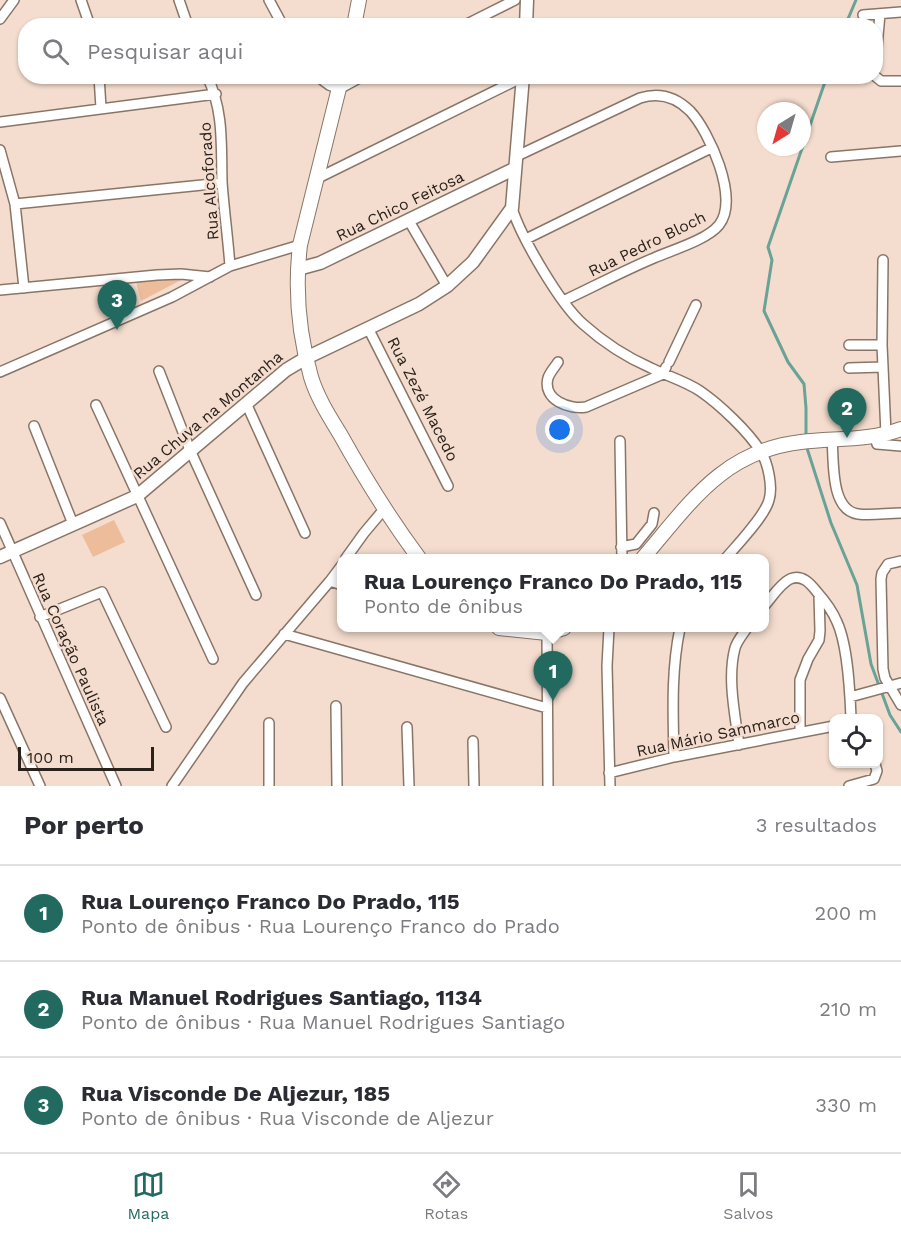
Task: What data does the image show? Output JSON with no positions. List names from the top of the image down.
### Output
{
  "streets": {
    "street": [
      "Rua Alcoforado",
      "Rua Chico Feitosa",
      "Rua Pedro Bloch",
      "Rua Zezé Macedo",
      "Rua Chuva na Montanha",
      "Rua Coração Paulista",
      "Rua Mário Sammarco"
    ]
  },
  "crossings": [
    ["Rua Zezé Macedo", "Rua Chuva na Montanha"],
    ["Rua Chuva na Montanha", "Rua Coração Paulista"]
  ],
  "scale_bar": "100 m",
  "north": "bottom left",
  "page": {
    "search": "Pesquisar aqui",
    "pins": ["3", "2", "1"],
    "popup": ["Rua Lourenço Franco Do Prado, 115", "Ponto de ônibus"],
    "scale": "100 m",
    "heading": ["Por perto", "3 resultados"],
    "list": [
      {
        "mark": "1",
        "name": "Rua Lourenço Franco Do Prado, 115",
        "note": "Ponto de ônibus · Rua Lourenço Franco do Prado",
        "value": "200 m"
      },
      {
        "mark": "2",
        "name": "Rua Manuel Rodrigues Santiago, 1134",
        "note": "Ponto de ônibus · Rua Manuel Rodrigues Santiago",
        "value": "210 m"
      },
      {
        "mark": "3",
        "name": "Rua Visconde De Aljezur, 185",
        "note": "Ponto de ônibus · Rua Visconde de Aljezur",
        "value": "330 m"
      }
    ],
    "nav": ["Mapa", "Rotas", "Salvos"]
  }
}
